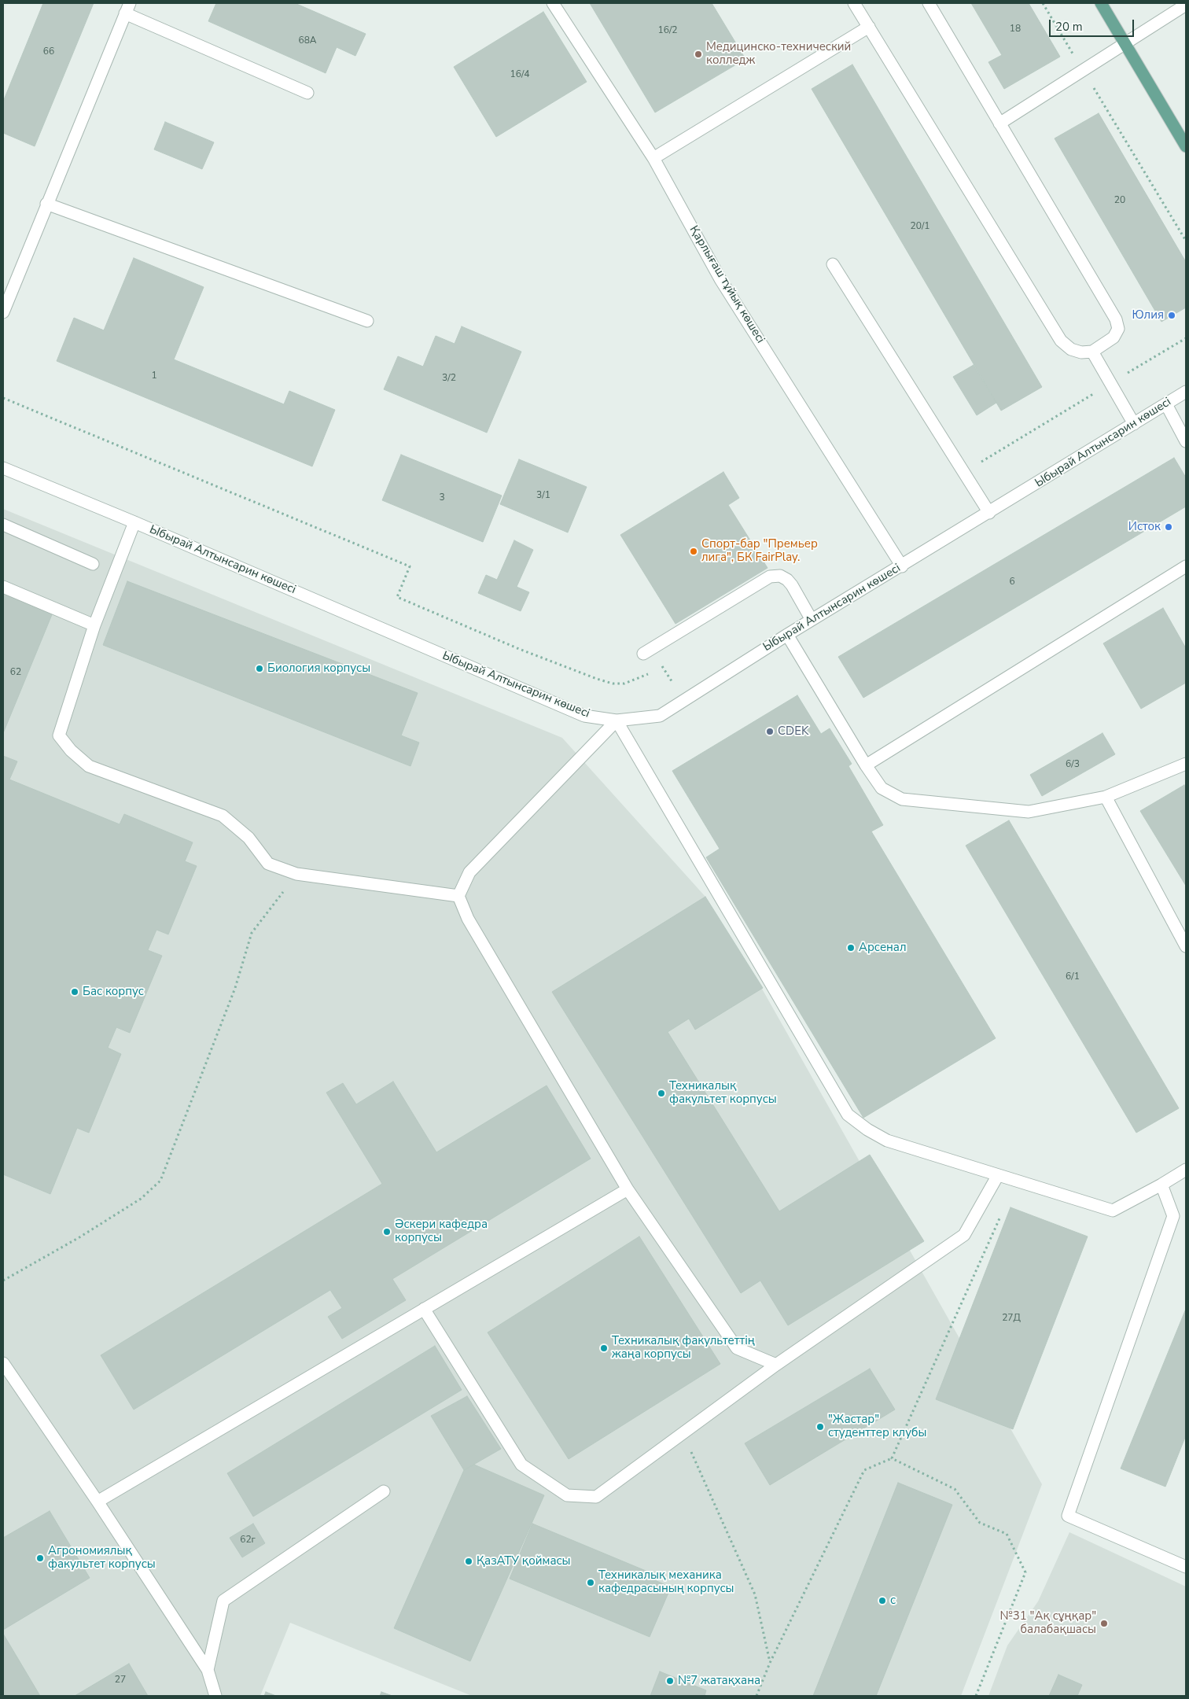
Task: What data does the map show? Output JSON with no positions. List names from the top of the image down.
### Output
{
  "streets": {
    "street": ["Қарлығаш тұйық көшесі", "Ыбырай Алтынсарин көшесі"]
  },
  "crossings": [
    ["Қарлығаш тұйық көшесі", "Ыбырай Алтынсарин көшесі"]
  ],
  "places": [
    "Медицинско-технический колледж",
    "Юлия",
    "Исток",
    "Спорт-бар \"Премьер лига\", БК FairPlay.",
    "Биология корпусы",
    "CDEK",
    "Арсенал",
    "Бас корпус",
    "Техникалық факультет корпусы",
    "Әскери кафедра корпусы",
    "Техникалық факультеттің жаңа корпусы",
    "\"Жастар\" студенттер клубы",
    "Агрономиялық факультет корпусы",
    "ҚазАТУ қоймасы",
    "Техникалық механика кафедрасының корпусы",
    "с",
    "№31 \"Ақ сұңқар\" балабақшасы",
    "№7 жатақхана"
  ],
  "house_numbers": [
    "18",
    "16/2",
    "68А",
    "66",
    "16/4",
    "20",
    "20/1",
    "1",
    "3/2",
    "3/1",
    "3",
    "6",
    "62",
    "6/3",
    "6/1",
    "27Д",
    "62г",
    "27"
  ],
  "scale_bar": "20 m"
}
